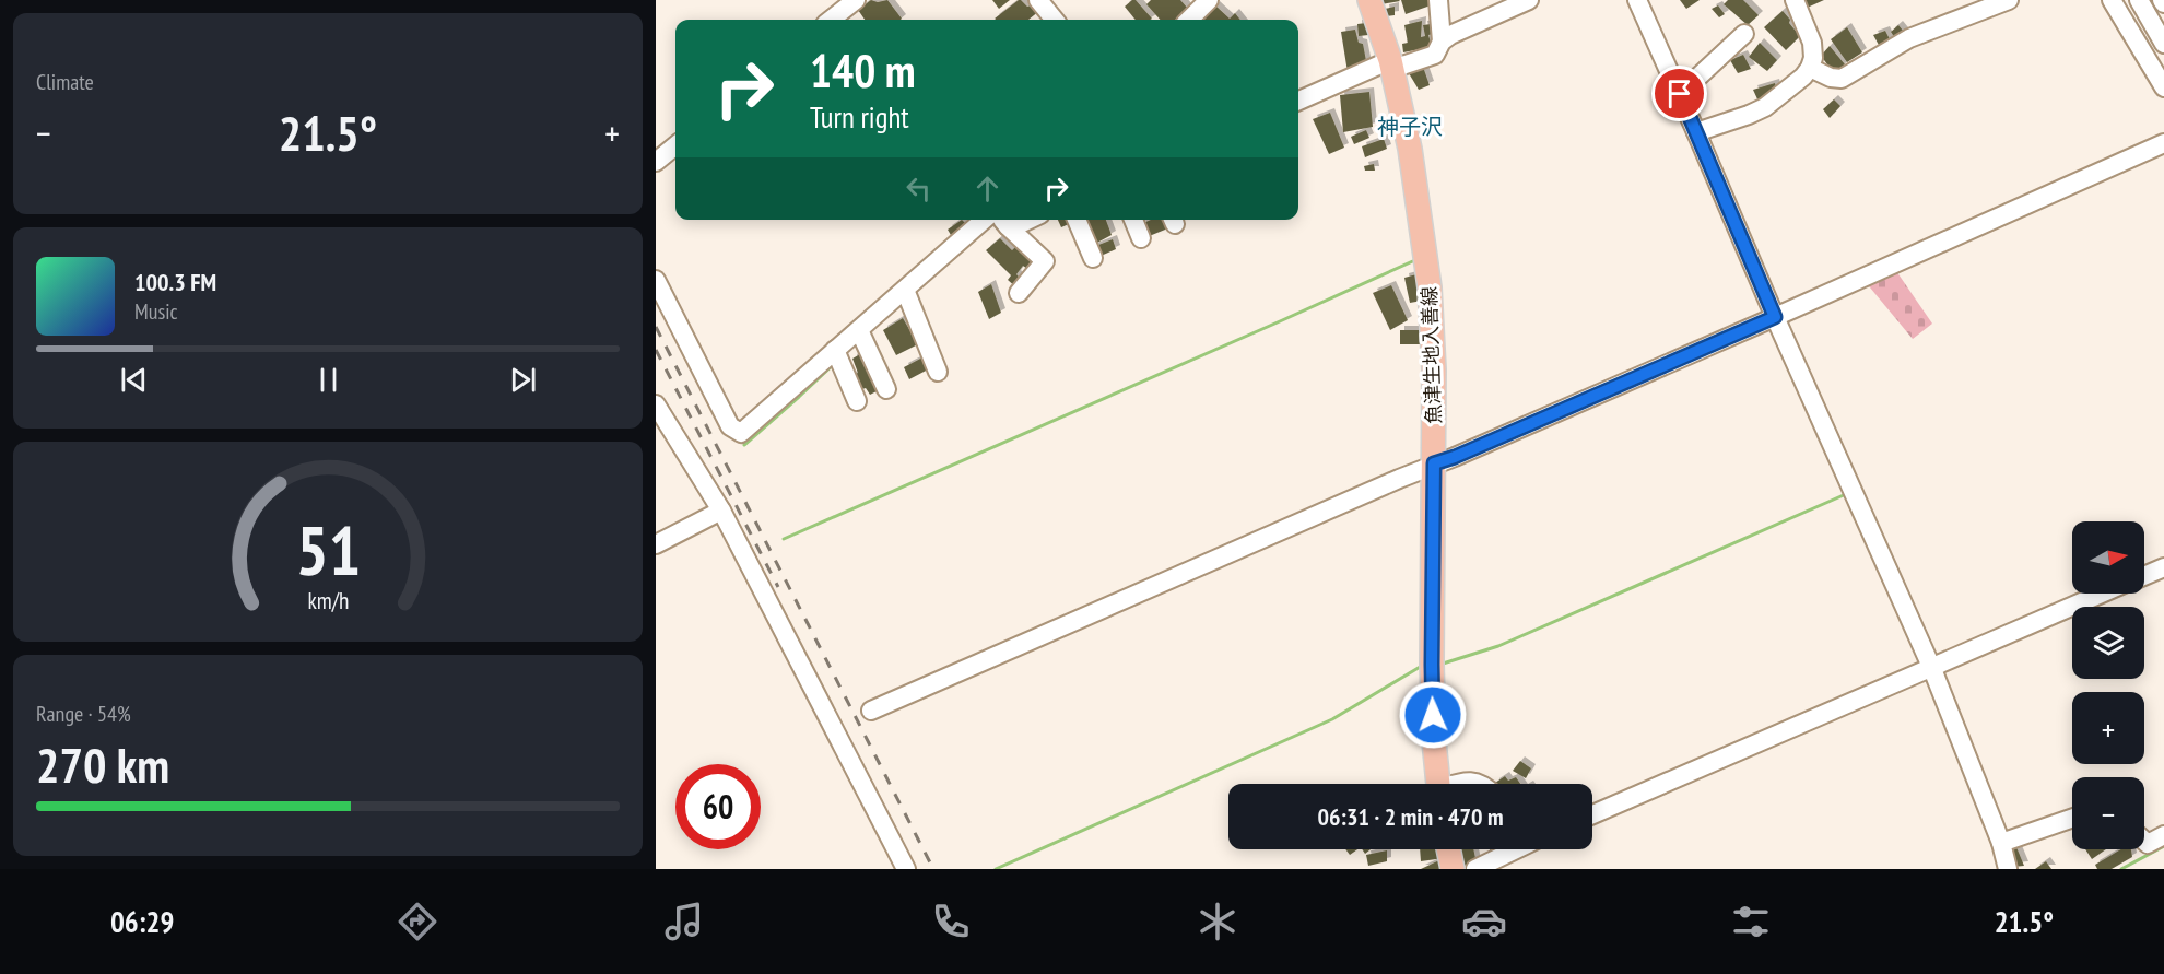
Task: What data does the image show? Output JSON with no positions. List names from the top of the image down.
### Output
{
  "streets": {
    "main road": ["魚津生地入善線"]
  },
  "districts": ["神子沢"],
  "north": "right",
  "page": {
    "tile": [
      "Climate",
      ["Range · 54%", "270 km"]
    ],
    "turn": ["140 m", "Turn right"],
    "heat": ["−", "21.5°", "+"],
    "song": ["100.3 FM", "Music"],
    "map_buttons": ["+", "−"],
    "limit": "60",
    "trip": "06:31 · 2 min · 470 m",
    "tabs": ["06:29", "21.5°"],
    "gauge": ["51", "km/h"]
  }
}
